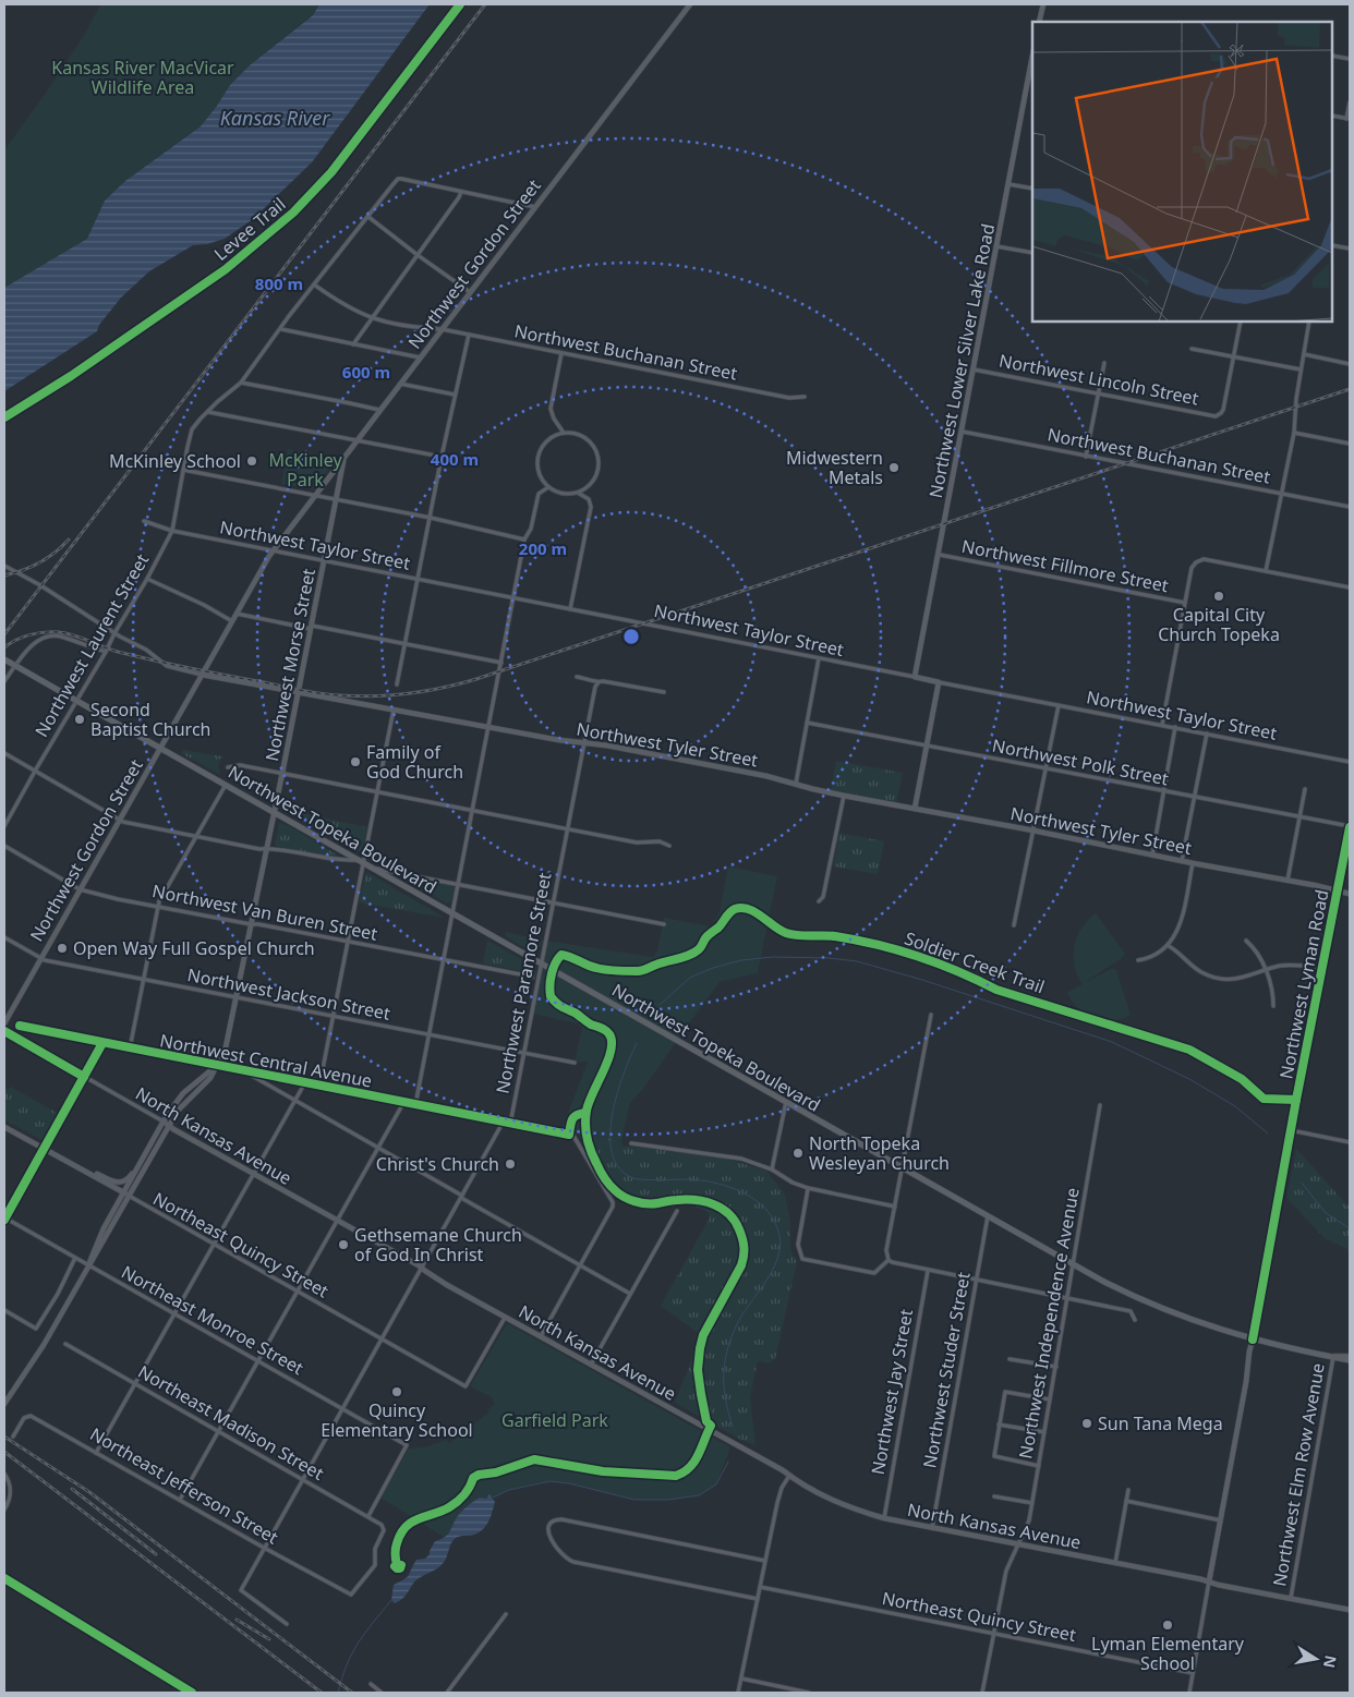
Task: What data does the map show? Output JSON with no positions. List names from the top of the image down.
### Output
{
  "streets": {
    "main road": [
      "Northwest Gordon Street",
      "Northwest Morse Street",
      "Northwest Tyler Street",
      "Northwest Topeka Boulevard",
      "North Kansas Avenue",
      "Northeast Quincy Street"
    ],
    "street": [
      "Northwest Buchanan Street",
      "Northwest Lower Silver Lake Road",
      "Northwest Lincoln Street",
      "Northwest Taylor Street",
      "Northwest Fillmore Street",
      "Northwest Laurent Street",
      "Northwest Polk Street",
      "Northwest Van Buren Street",
      "Northwest Paramore Street",
      "Northwest Lyman Road",
      "Northwest Jackson Street",
      "Northwest Central Avenue",
      "Northeast Monroe Street",
      "Northwest Independence Avenue",
      "Northwest Studer Street",
      "Northwest Jay Street",
      "Northeast Madison Street",
      "Northwest Elm Row Avenue",
      "Northeast Jefferson Street"
    ],
    "cycle path": ["Levee Trail", "Soldier Creek Trail"]
  },
  "crossings": [
    ["Northwest Gordon Street", "Northwest Buchanan Street"],
    ["Northwest Gordon Street", "Northwest Taylor Street"],
    ["Northwest Gordon Street", "Northwest Morse Street"],
    ["Northwest Gordon Street", "Northwest Tyler Street"],
    ["Northwest Gordon Street", "Northwest Topeka Boulevard"],
    ["Northwest Gordon Street", "Northwest Van Buren Street"],
    ["Northwest Gordon Street", "Northwest Jackson Street"],
    ["Northwest Buchanan Street", "Northwest Lower Silver Lake Road"],
    ["Northwest Lower Silver Lake Road", "Northwest Lincoln Street"],
    ["Northwest Lower Silver Lake Road", "Northwest Taylor Street"],
    ["Northwest Lower Silver Lake Road", "Northwest Fillmore Street"],
    ["Northwest Taylor Street", "Northwest Laurent Street"],
    ["Northwest Taylor Street", "Northwest Morse Street"],
    ["Northwest Laurent Street", "Northwest Tyler Street"],
    ["Northwest Morse Street", "Northwest Tyler Street"],
    ["Northwest Morse Street", "Northwest Topeka Boulevard"],
    ["Northwest Morse Street", "Northwest Van Buren Street"],
    ["Northwest Morse Street", "Northwest Jackson Street"],
    ["Northwest Morse Street", "Northwest Central Avenue"],
    ["Northwest Morse Street", "North Kansas Avenue"],
    ["Northwest Morse Street", "Northeast Quincy Street"],
    ["Northwest Tyler Street", "Northwest Paramore Street"],
    ["Northwest Tyler Street", "Northwest Lyman Road"],
    ["Northwest Polk Street", "Northwest Lyman Road"],
    ["Northwest Topeka Boulevard", "Northwest Paramore Street"],
    ["Northwest Topeka Boulevard", "Northwest Lyman Road"],
    ["Northwest Topeka Boulevard", "Northwest Independence Avenue"],
    ["Northwest Topeka Boulevard", "Northwest Studer Street"],
    ["Northwest Topeka Boulevard", "Northwest Elm Row Avenue"],
    ["Northwest Paramore Street", "Northwest Jackson Street"],
    ["Northwest Paramore Street", "Northwest Central Avenue"],
    ["Northwest Paramore Street", "North Kansas Avenue"],
    ["Northwest Paramore Street", "Northeast Quincy Street"],
    ["Northwest Paramore Street", "Northeast Monroe Street"],
    ["Northwest Paramore Street", "Northeast Madison Street"],
    ["Northwest Paramore Street", "Northeast Jefferson Street"],
    ["Northwest Lyman Road", "North Kansas Avenue"],
    ["North Kansas Avenue", "Northeast Quincy Street"],
    ["North Kansas Avenue", "Northwest Independence Avenue"],
    ["North Kansas Avenue", "Northwest Studer Street"],
    ["North Kansas Avenue", "Northwest Jay Street"],
    ["North Kansas Avenue", "Northwest Elm Row Avenue"],
    ["Northeast Quincy Street", "Northwest Independence Avenue"],
    ["Northeast Monroe Street", "Northeast Madison Street"],
    ["Northeast Madison Street", "Northeast Jefferson Street"]
  ],
  "water": ["Kansas River"],
  "parks": ["Kansas River MacVicar Wildlife Area", "McKinley Park", "Garfield Park"],
  "places": [
    "McKinley School",
    "Midwestern Metals",
    "Capital City Church Topeka",
    "Second Baptist Church",
    "Family of God Church",
    "Open Way Full Gospel Church",
    "North Topeka Wesleyan Church",
    "Christ's Church",
    "Gethsemane Church of God In Christ",
    "Quincy Elementary School",
    "Sun Tana Mega",
    "Lyman Elementary School"
  ],
  "north": "right",
  "rings": [
    "800 m",
    "600 m",
    "400 m",
    "200 m"
  ]
}
